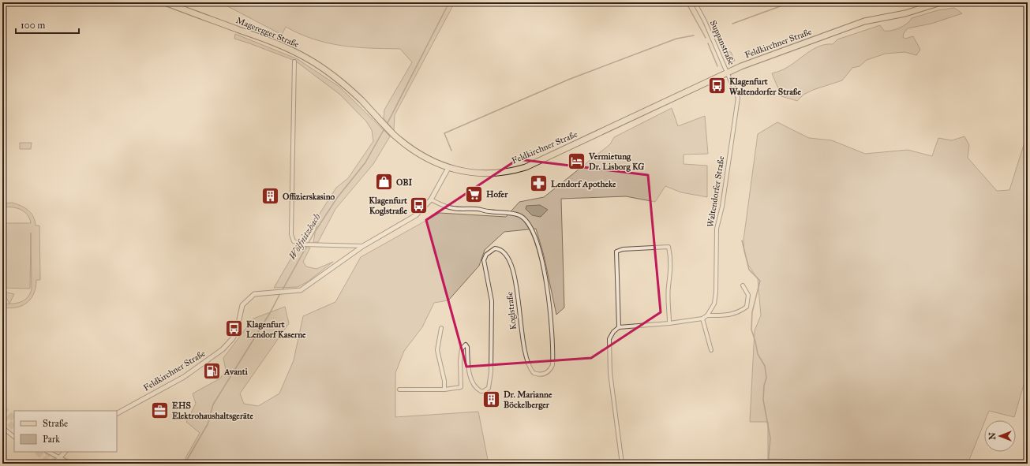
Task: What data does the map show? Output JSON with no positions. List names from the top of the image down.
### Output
{
  "streets": {
    "main road": ["Mageregger Straße", "Feldkirchner Straße"],
    "street": ["Suppanstraße", "Waltendorfer Straße", "Koglstraße"]
  },
  "crossings": [
    ["Mageregger Straße", "Feldkirchner Straße"],
    ["Suppanstraße", "Feldkirchner Straße"],
    ["Suppanstraße", "Waltendorfer Straße"],
    ["Feldkirchner Straße", "Waltendorfer Straße"],
    ["Feldkirchner Straße", "Koglstraße"]
  ],
  "water": ["Wölfnitzbach"],
  "places": {
    "bus stop": ["Klagenfurt Waltendorfer Straße", "Klagenfurt Koglstraße", "Klagenfurt Lendorf Kaserne"],
    "hotel": ["Vermietung Dr. Lisborg KG"],
    "shop": ["OBI"],
    "pharmacy": ["Lendorf Apotheke"],
    "supermarket": ["Hofer"],
    "building": ["Offizierskasino", "Dr. Marianne Böckelberger"],
    "fuel station": ["Avanti"],
    "office": ["EHS Elektrohaushaltsgeräte"]
  },
  "legend": ["Straße", "Park"],
  "scale_bar": "100 m",
  "north": "left"
}
